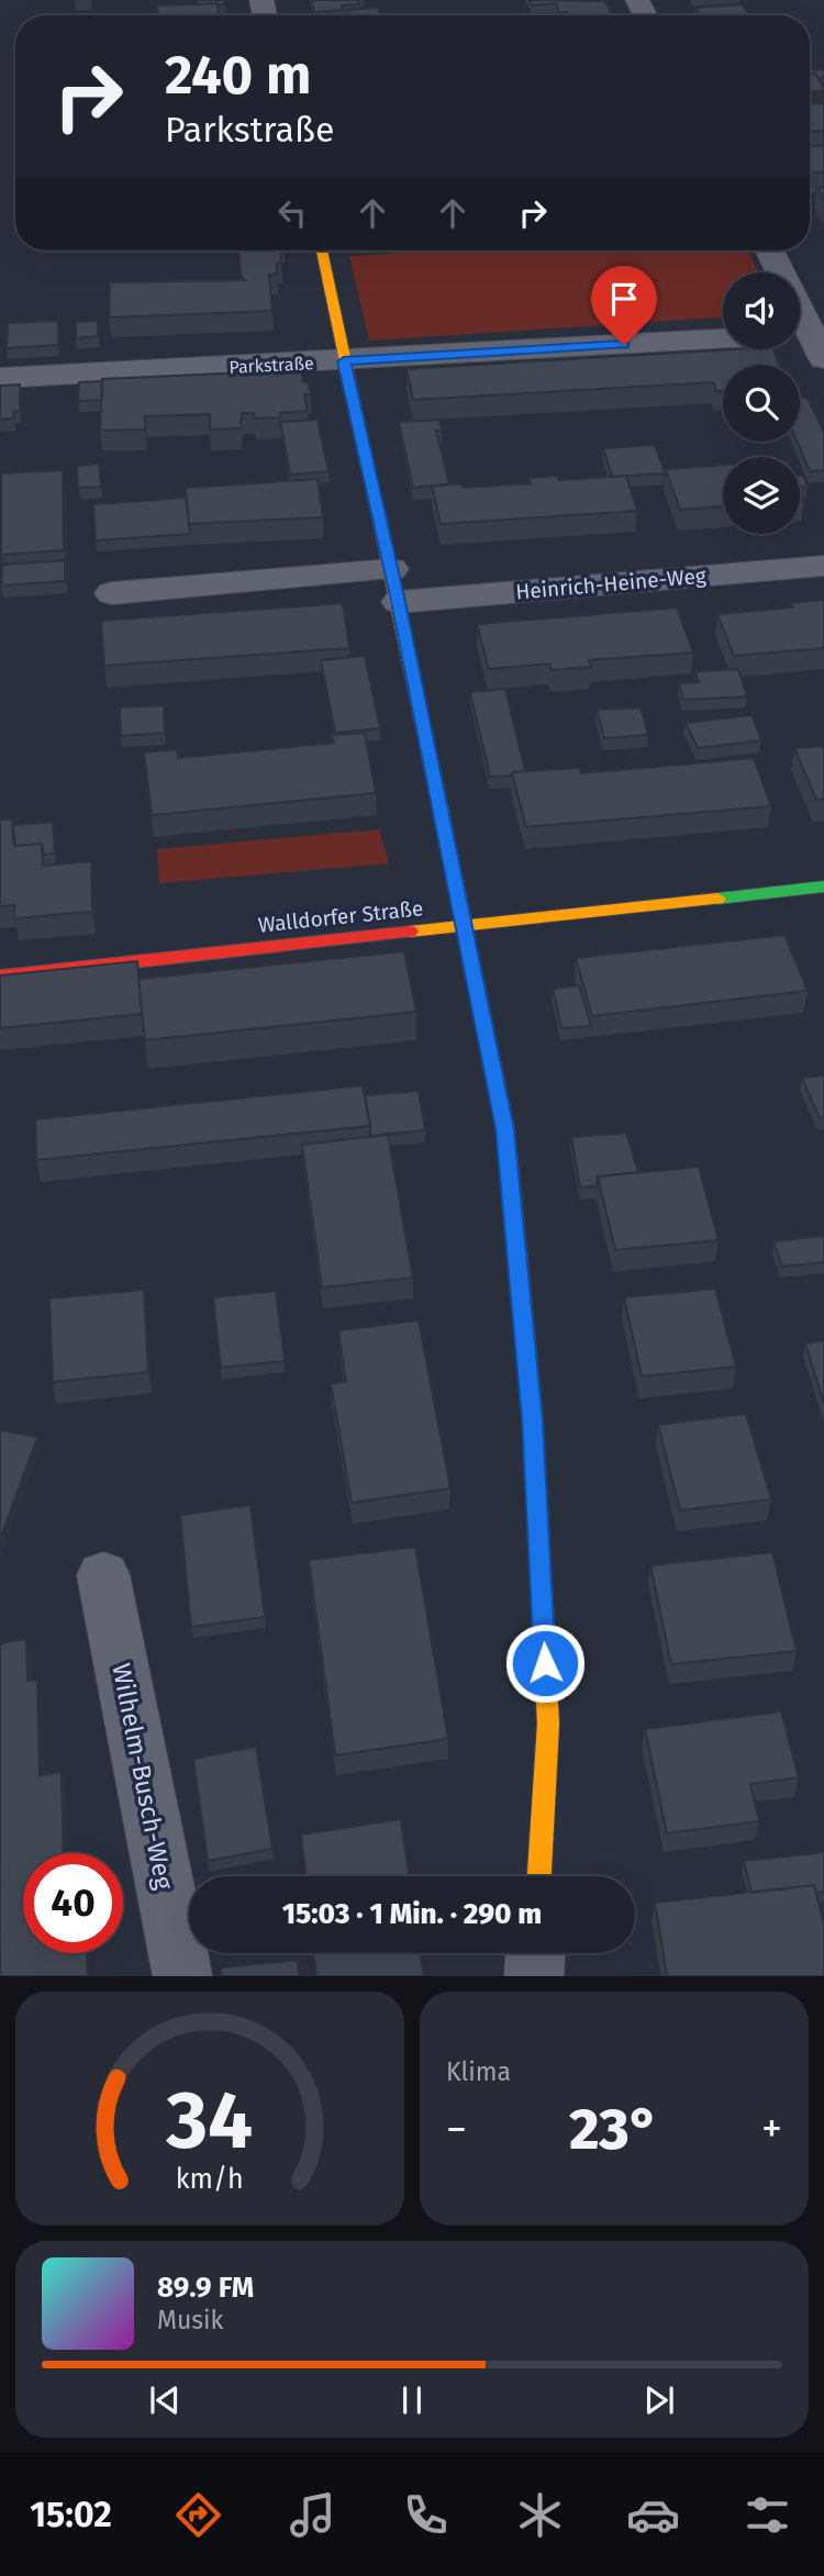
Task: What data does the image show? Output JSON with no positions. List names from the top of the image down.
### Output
{
  "streets": {
    "street": [
      "Parkstraße",
      "Heinrich-Heine-Weg",
      "Walldorfer Straße",
      "Wilhelm-Busch-Weg"
    ]
  },
  "page": {
    "turn": ["240 m", "Parkstraße"],
    "limit": "40",
    "trip": "15:03 · 1 Min. · 290 m",
    "tile": "Klima",
    "heat": ["−", "23°", "+"],
    "song": ["89.9 FM", "Musik"],
    "tabs": "15:02",
    "gauge": ["34", "km/h"]
  }
}
